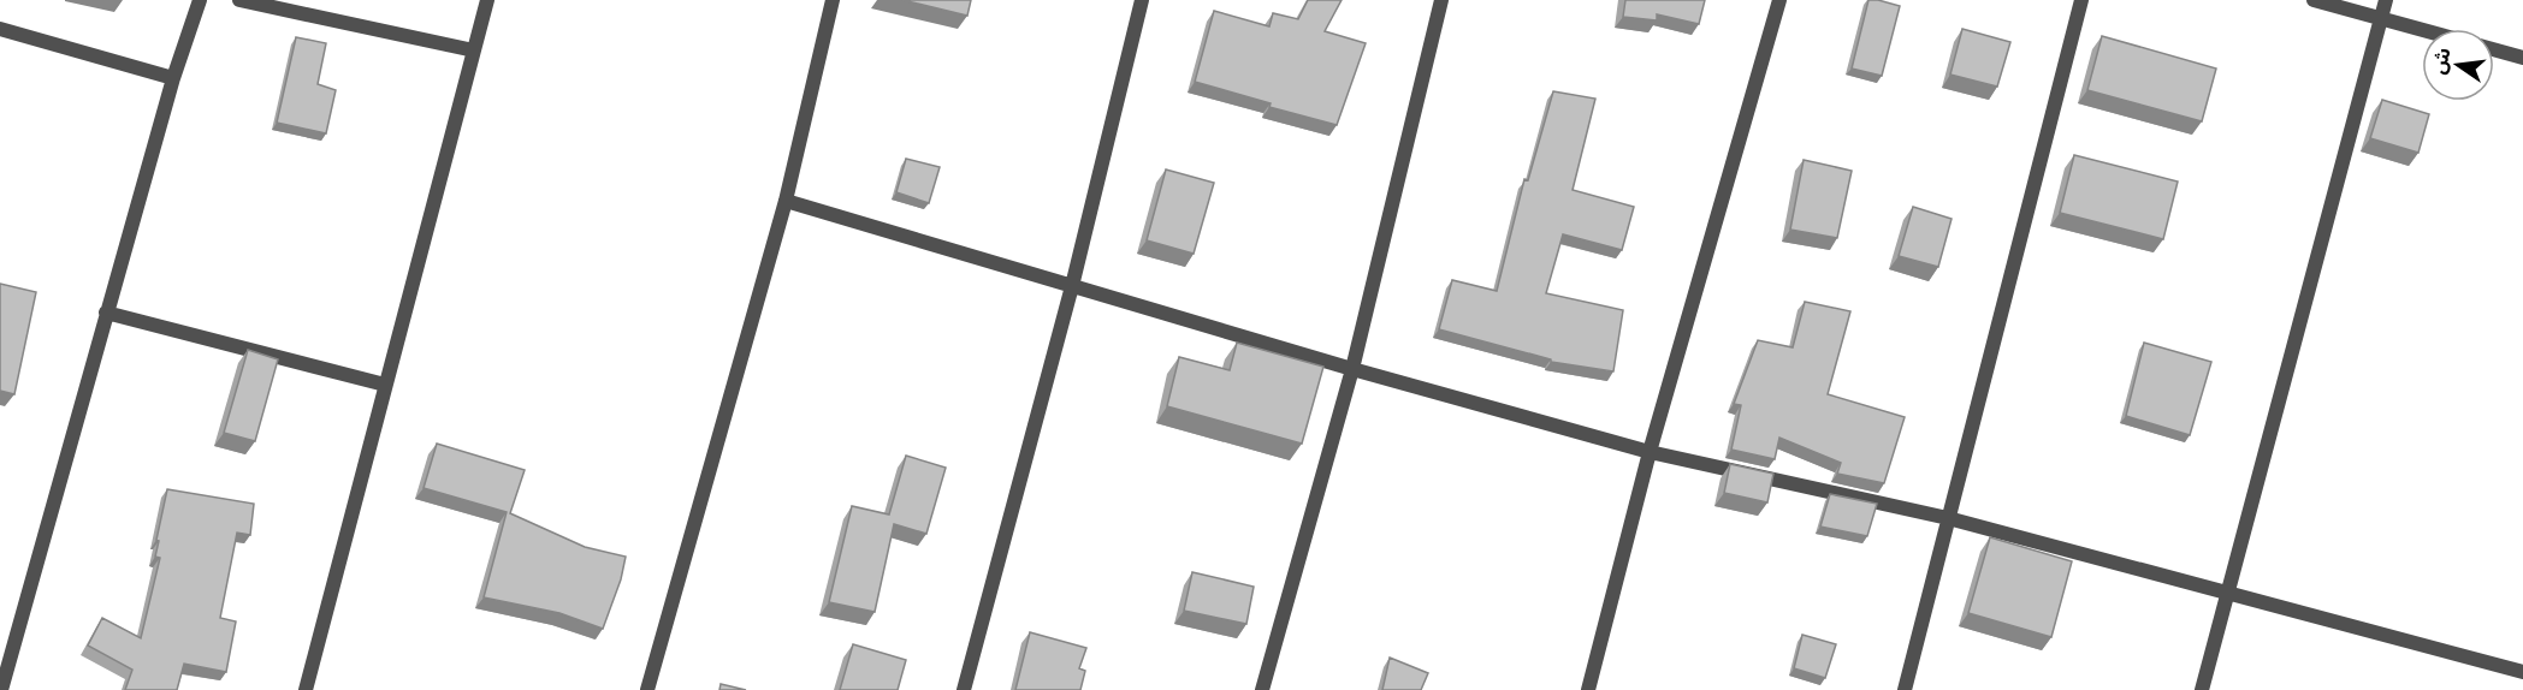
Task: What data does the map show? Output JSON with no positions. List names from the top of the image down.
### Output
{
  "north": "left"
}
